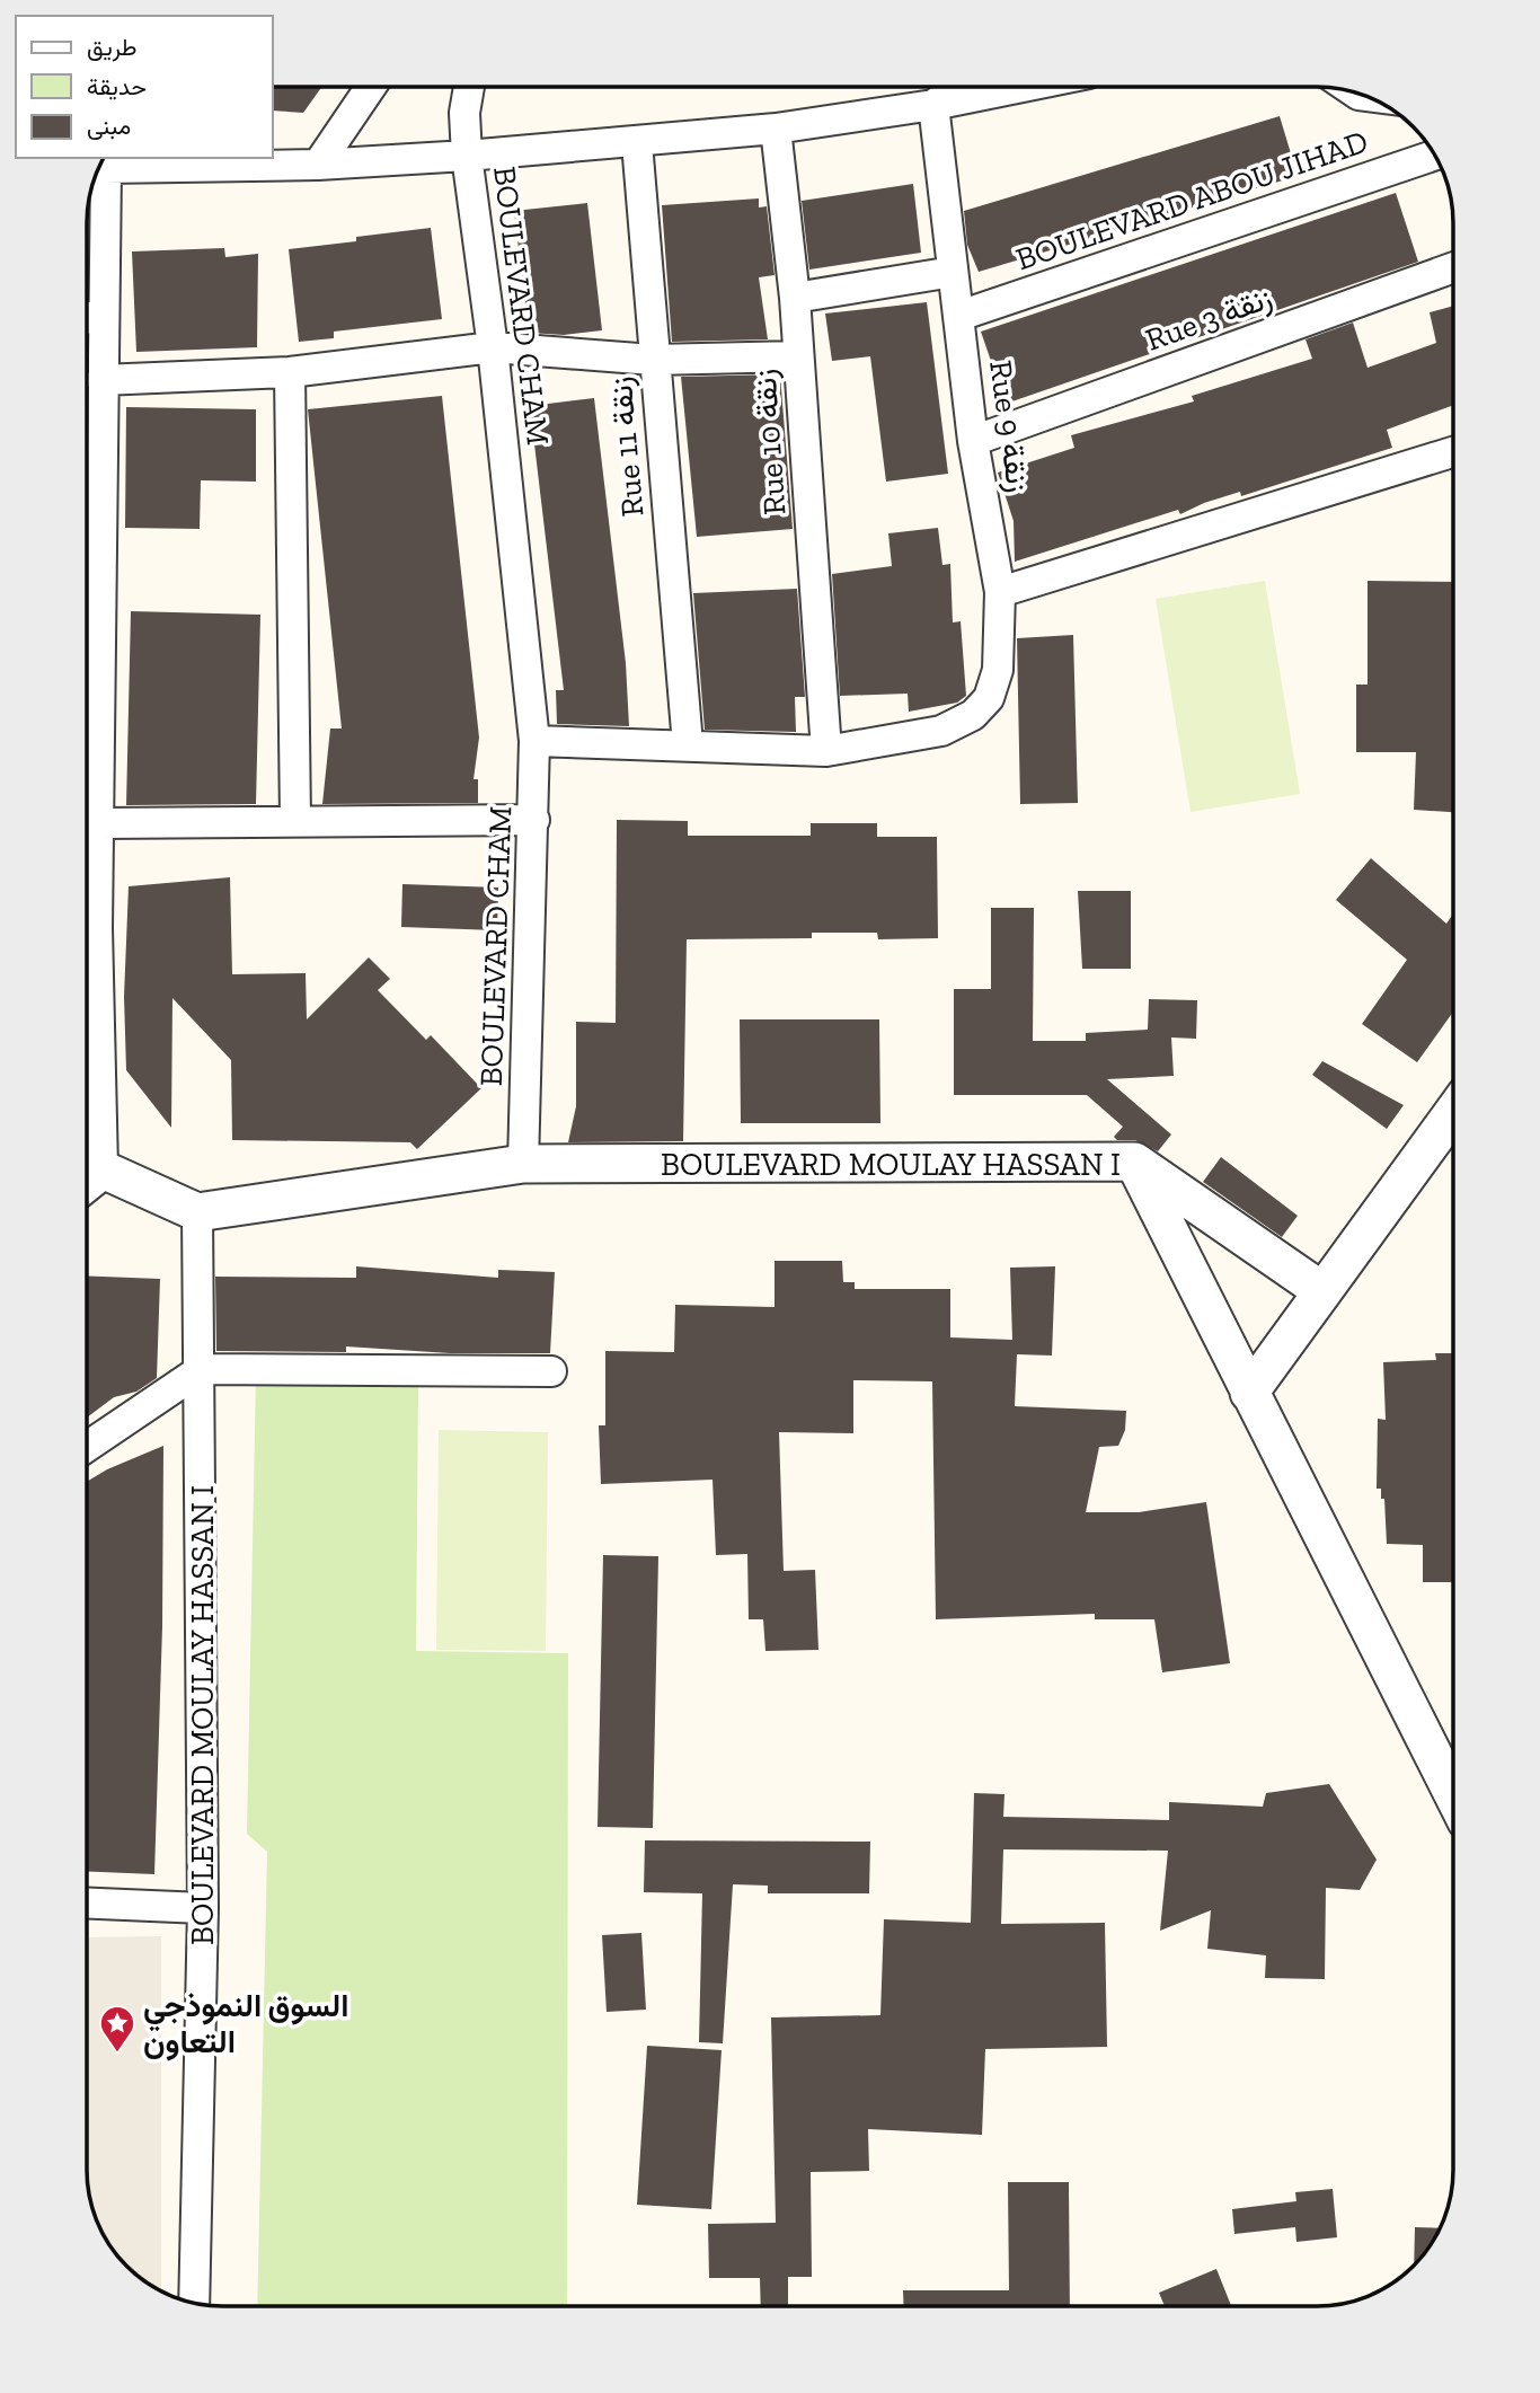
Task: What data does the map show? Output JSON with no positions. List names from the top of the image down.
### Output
{
  "streets": {
    "street": [
      "BOULEVARD ABOU JIHAD",
      "BOULEVARD CHAM",
      "Rue 3 زنقة",
      "Rue 9 زنقة",
      "Rue 10 زنقة",
      "Rue 11 زنقة",
      "BOULEVARD MOULAY HASSAN I"
    ]
  },
  "crossings": [
    ["BOULEVARD ABOU JIHAD", "Rue 9 زنقة"],
    ["BOULEVARD CHAM", "Rue 9 زنقة"],
    ["BOULEVARD CHAM", "BOULEVARD MOULAY HASSAN I"],
    ["Rue 3 زنقة", "Rue 9 زنقة"],
    ["Rue 9 زنقة", "Rue 10 زنقة"],
    ["Rue 9 زنقة", "Rue 11 زنقة"]
  ],
  "places": {
    "place": ["السوق النموذجي التعاون"]
  },
  "legend": ["طريق", "حديقة", "مبنى"]
}
